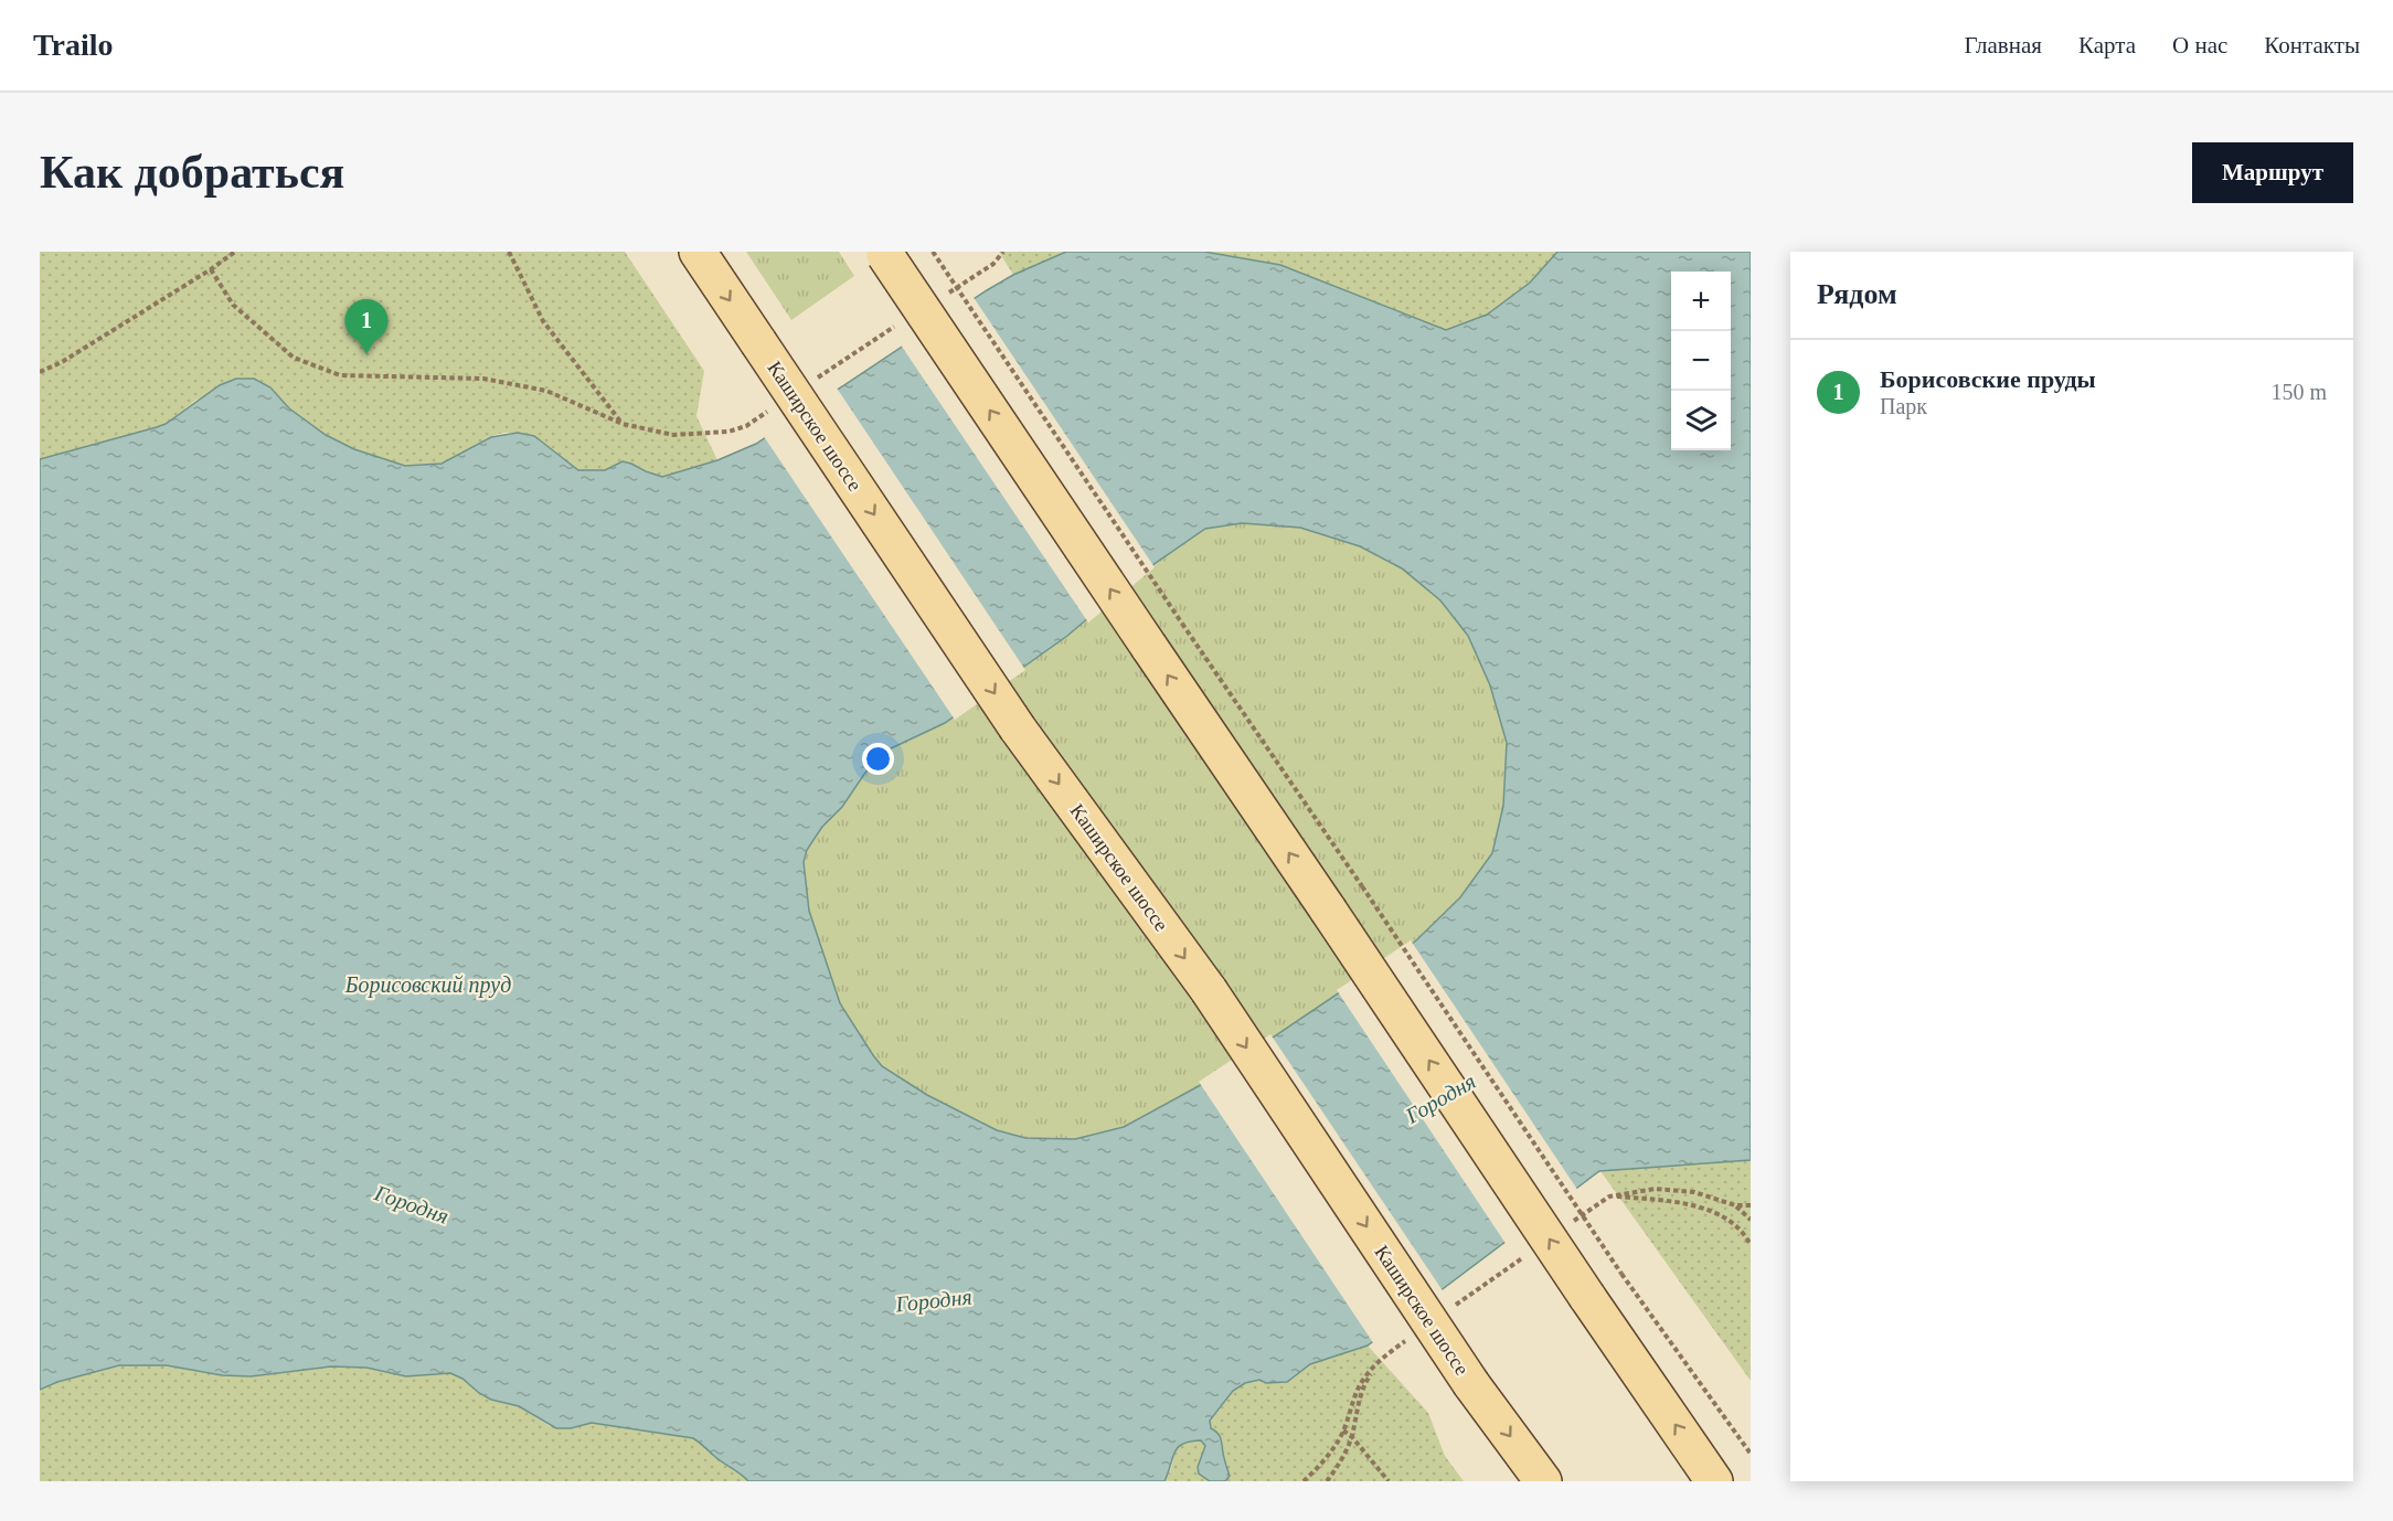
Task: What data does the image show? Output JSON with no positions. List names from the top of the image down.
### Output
{
  "streets": {
    "main road": ["Каширское шоссе"]
  },
  "water": ["Борисовский пруд", "Городня"],
  "page": {
    "header": "Trailo",
    "nav": [
      "Главная",
      "Карта",
      "О нас",
      "Контакты"
    ],
    "buttons": "Маршрут",
    "title": "Как добраться",
    "heading": "Рядом",
    "map_buttons": ["+", "−"],
    "pins": "1",
    "list": [
      {
        "mark": "1",
        "name": "Борисовские пруды",
        "note": "Парк",
        "value": "150 m"
      }
    ]
  }
}
